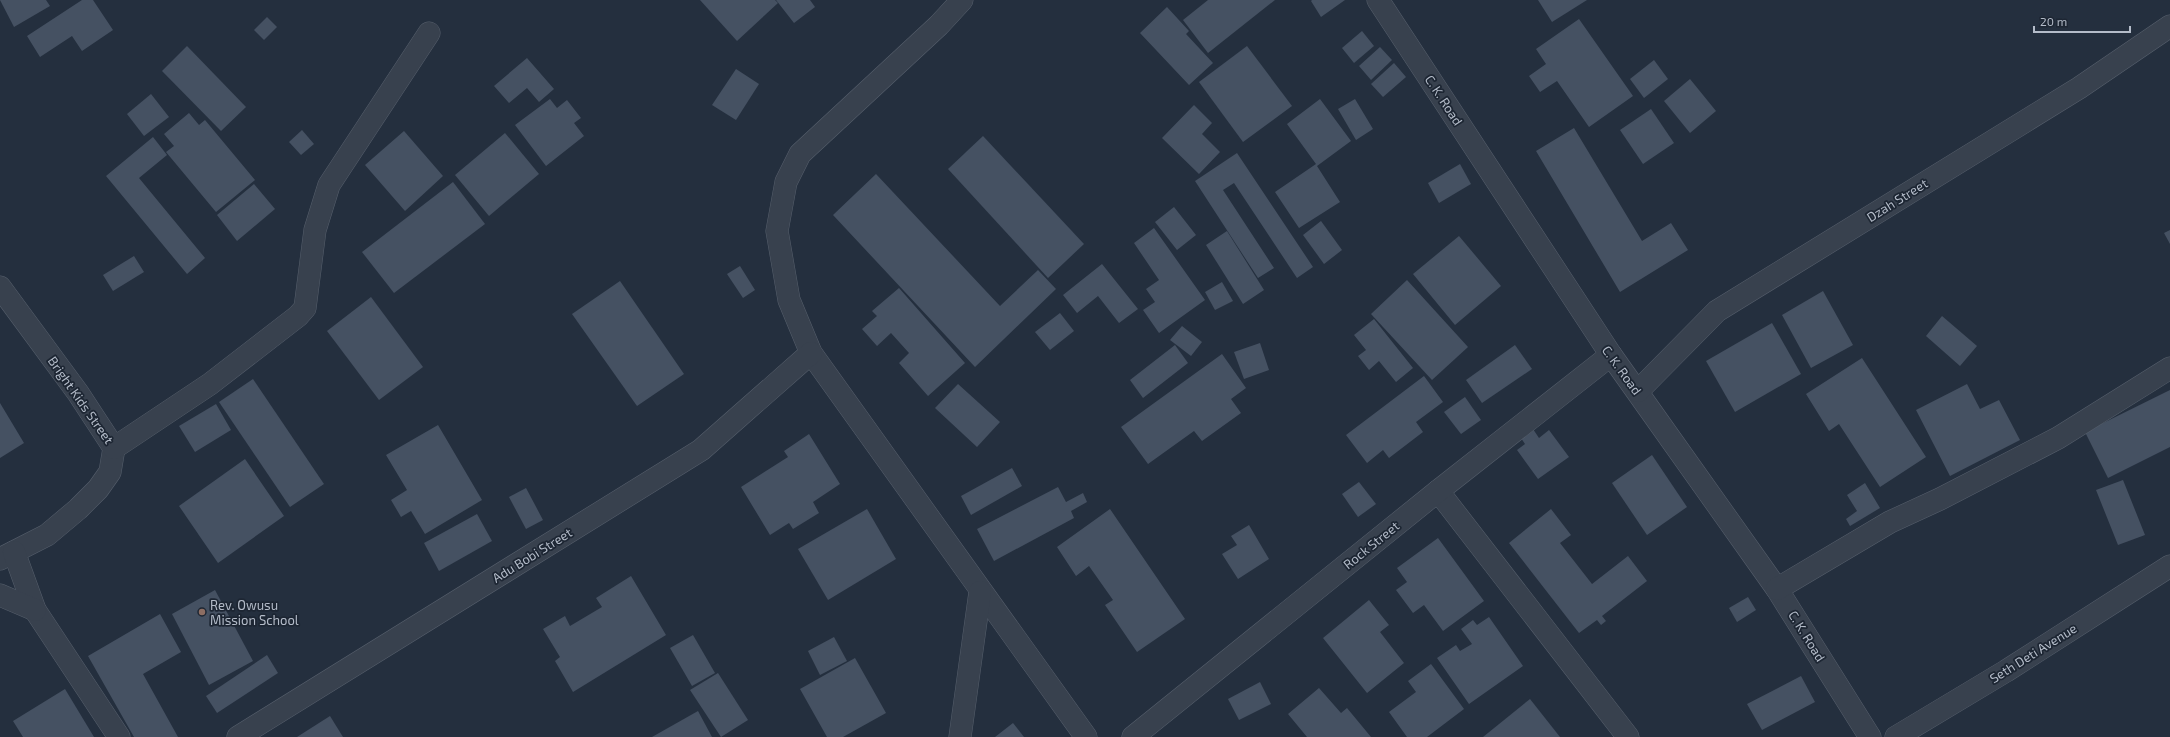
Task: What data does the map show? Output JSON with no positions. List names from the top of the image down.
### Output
{
  "streets": {
    "street": [
      "C. K. Road",
      "Dzah Street",
      "Bright Kids Street",
      "Rock Street",
      "Adu Bobi Street",
      "Seth Deti Avenue"
    ]
  },
  "crossings": [
    ["C. K. Road", "Dzah Street"],
    ["C. K. Road", "Rock Street"]
  ],
  "places": ["Rev. Owusu Mission School"],
  "scale_bar": "20 m"
}
